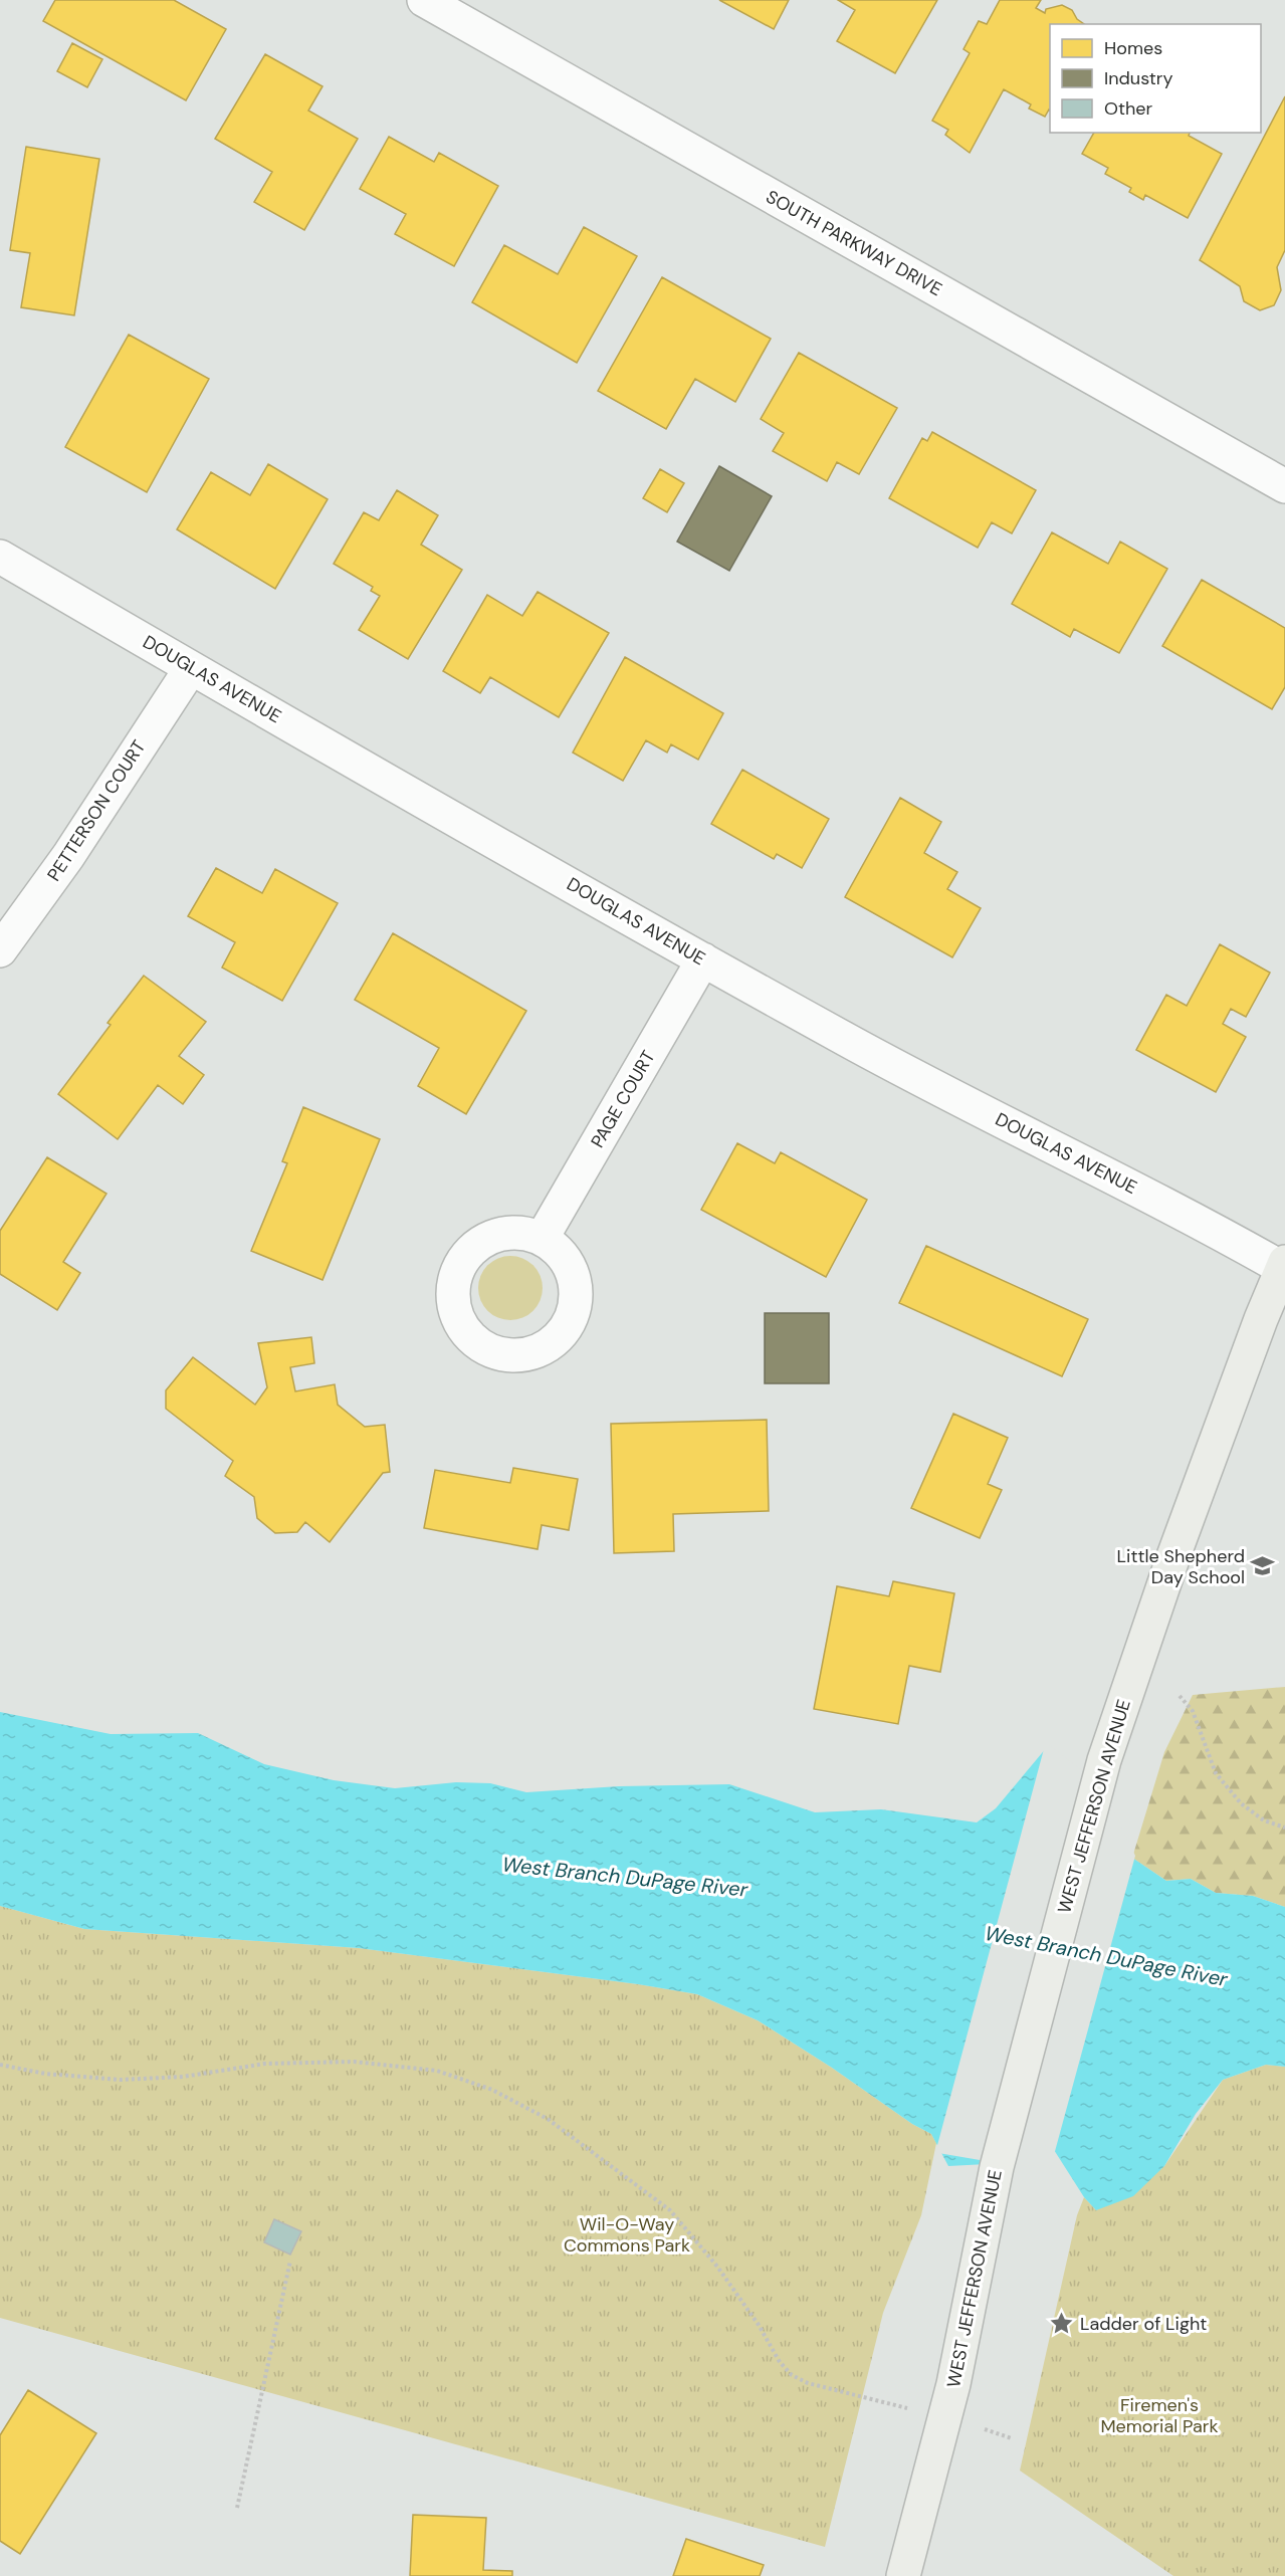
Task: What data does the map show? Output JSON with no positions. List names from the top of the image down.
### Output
{
  "streets": {
    "street": [
      "SOUTH PARKWAY DRIVE",
      "DOUGLAS AVENUE",
      "PETTERSON COURT",
      "PAGE COURT",
      "WEST JEFFERSON AVENUE"
    ]
  },
  "crossings": [
    ["DOUGLAS AVENUE", "PETTERSON COURT"],
    ["DOUGLAS AVENUE", "PAGE COURT"],
    ["DOUGLAS AVENUE", "WEST JEFFERSON AVENUE"]
  ],
  "water": ["West Branch DuPage River"],
  "parks": ["Wil-O-Way Commons Park", "Firemen's Memorial Park"],
  "places": {
    "school or university": ["Little Shepherd Day School"],
    "place": ["Ladder of Light"]
  },
  "legend": ["Homes", "Industry", "Other"]
}
